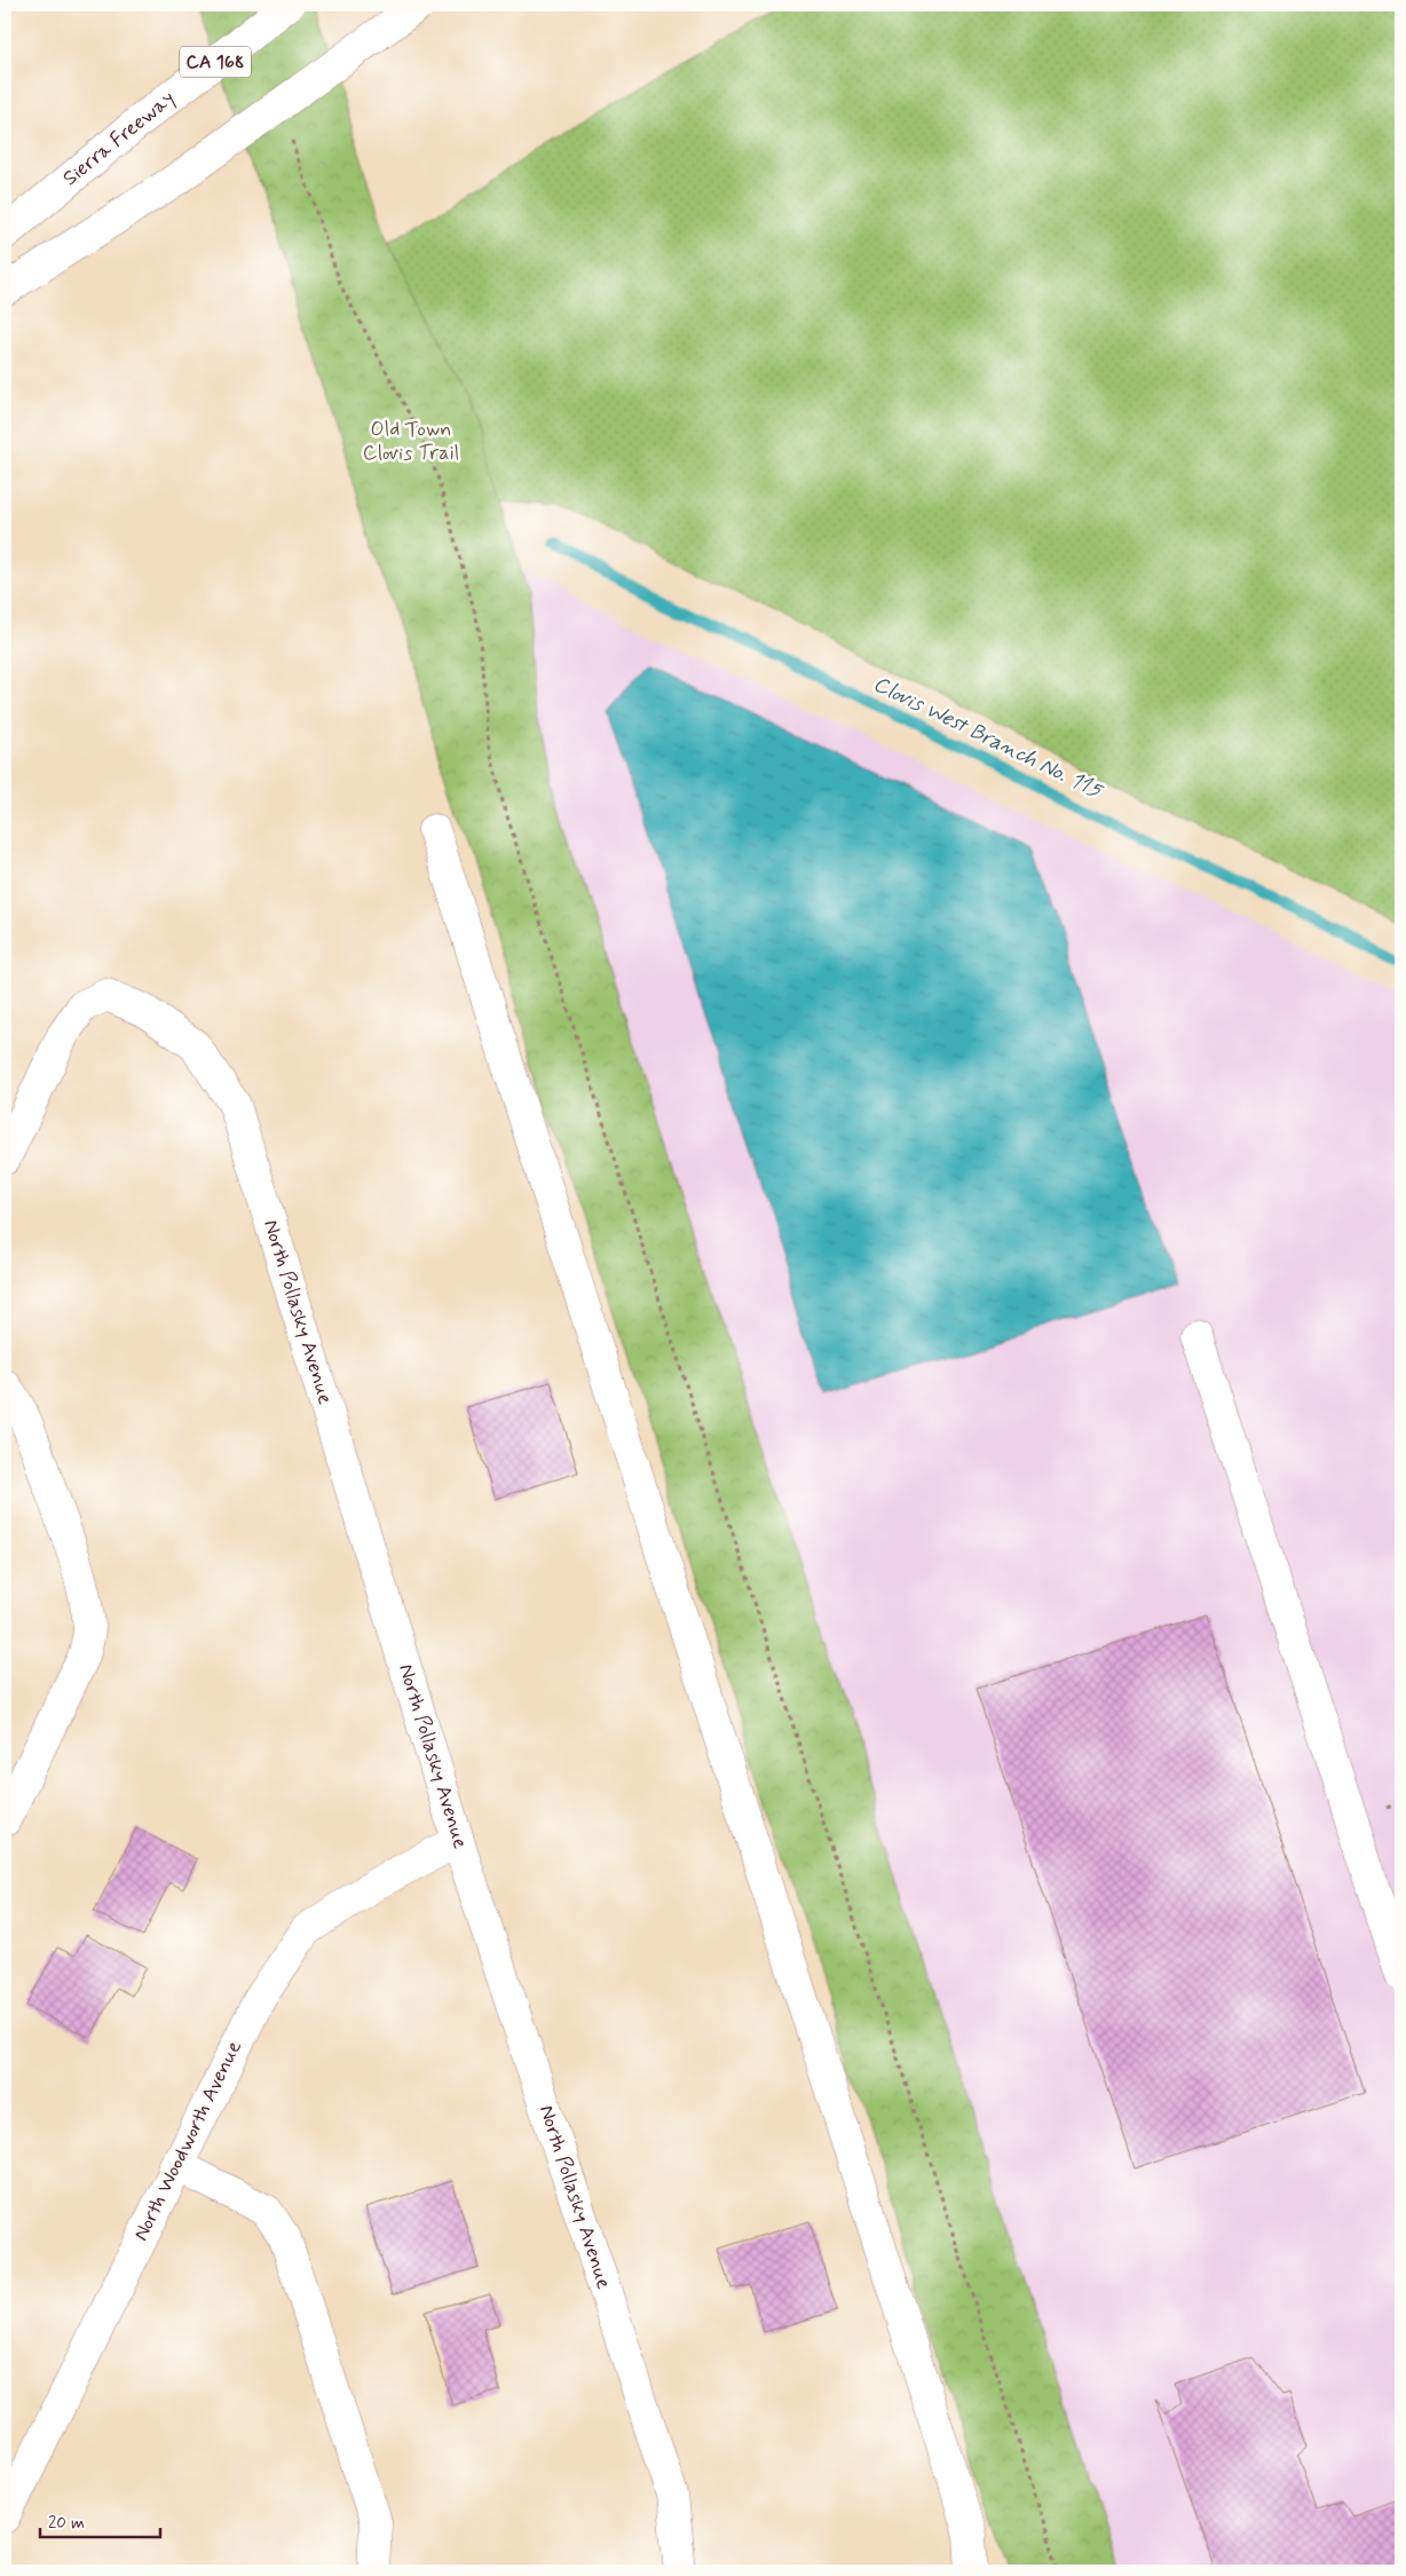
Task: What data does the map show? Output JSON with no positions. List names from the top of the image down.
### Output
{
  "streets": {
    "main road": [
      "CA 168",
      "Sierra Freeway",
      "North Pollasky Avenue",
      "North Woodworth Avenue"
    ]
  },
  "crossings": [
    ["North Pollasky Avenue", "North Woodworth Avenue"]
  ],
  "water": ["Clovis West Branch No. 115"],
  "parks": ["Old Town Clovis Trail"],
  "scale_bar": "20 m"
}
